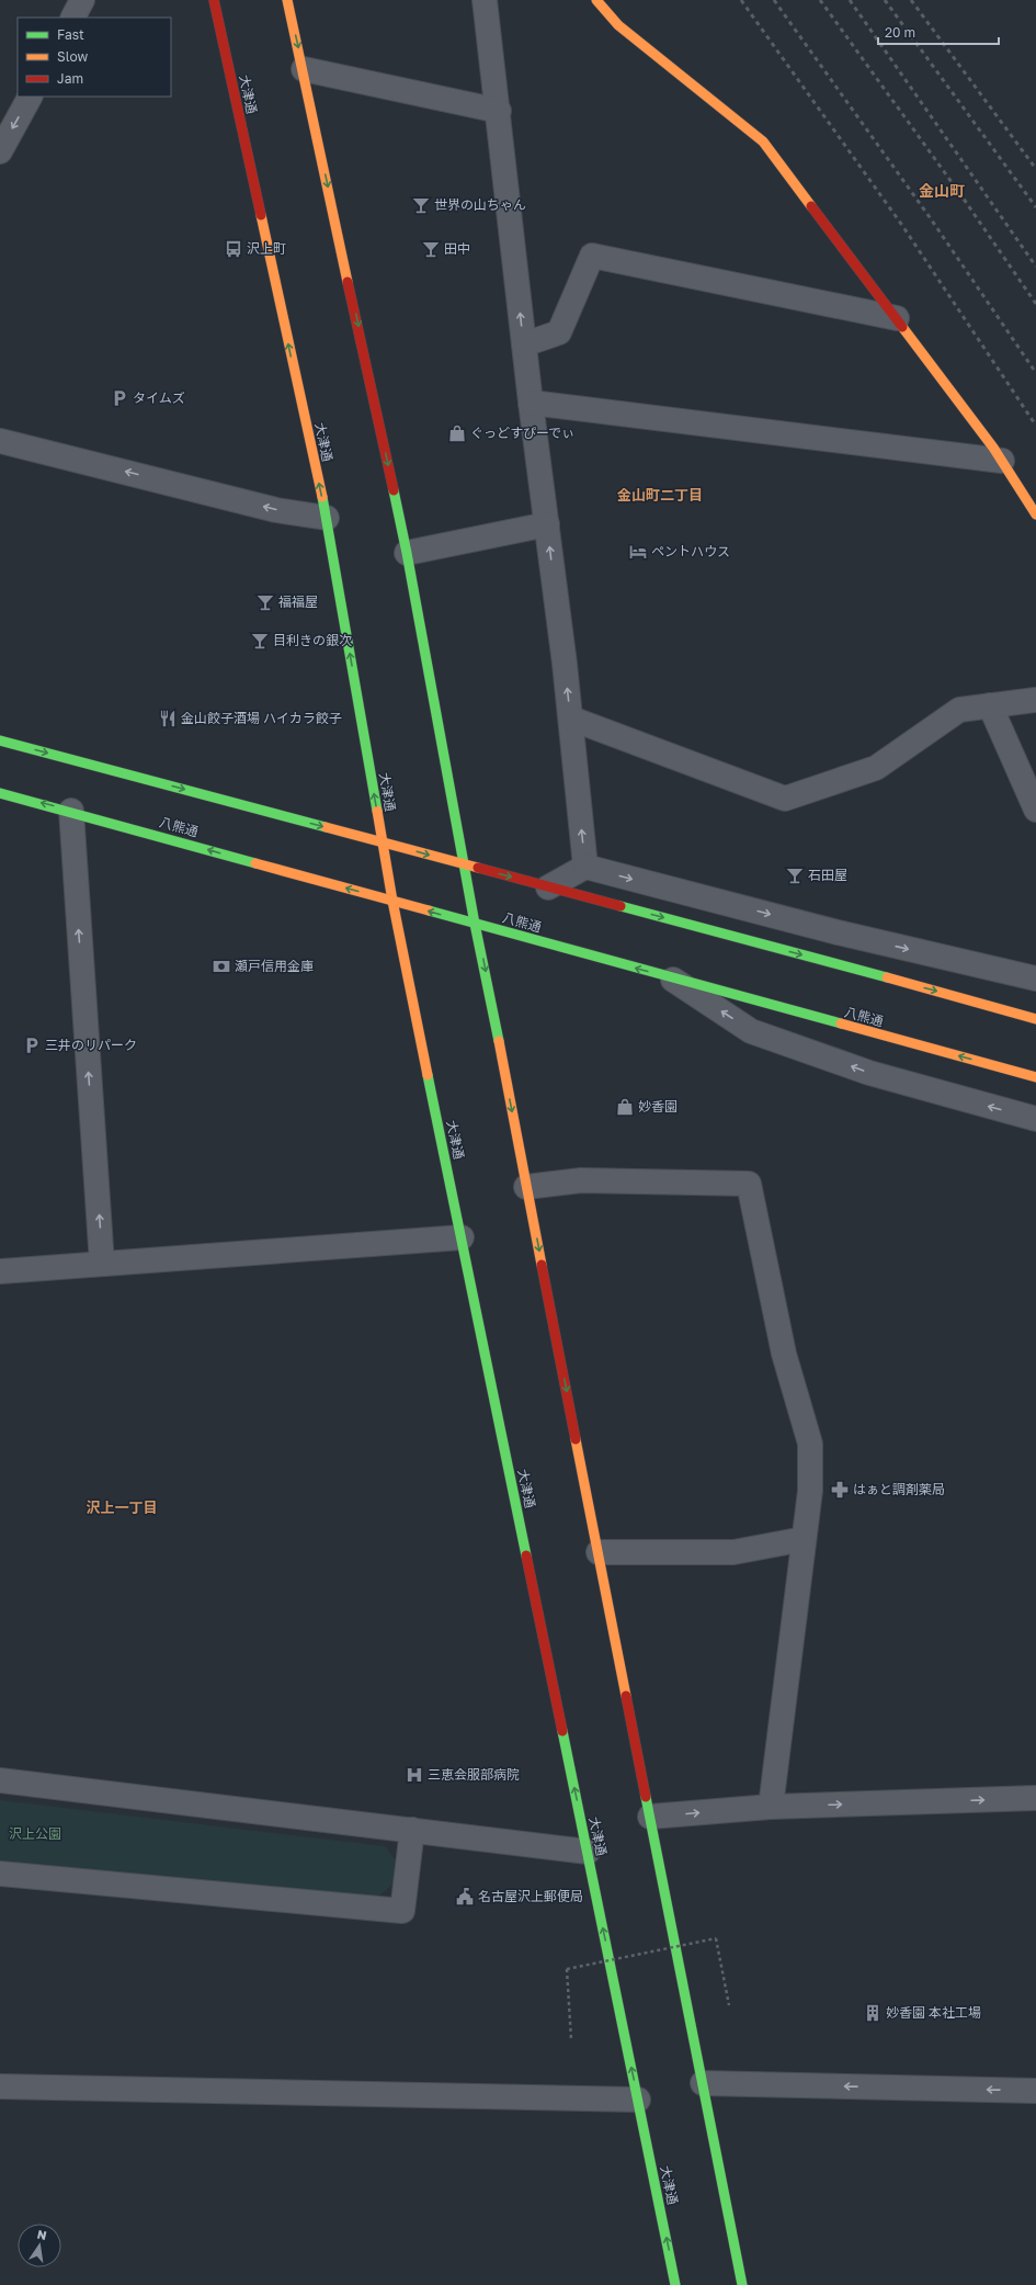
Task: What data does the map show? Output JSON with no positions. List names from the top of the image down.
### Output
{
  "streets": {
    "street": ["大津通", "八熊通"]
  },
  "crossings": [
    ["大津通", "八熊通"]
  ],
  "districts": ["金山町", "金山町二丁目", "沢上一丁目"],
  "parks": ["沢上公園"],
  "places": {
    "bar": [
      "世界の山ちゃん",
      "田中",
      "福福屋",
      "目利きの銀次",
      "石田屋"
    ],
    "bus stop": ["沢上町"],
    "parking": ["タイムズ", "三井のリパーク"],
    "shop": ["ぐっどすぴーでぃ", "妙香園"],
    "hotel": ["ペントハウス"],
    "restaurant": ["金山餃子酒場 ハイカラ餃子"],
    "bank": ["瀬戸信用金庫"],
    "pharmacy": ["はぁと調剤薬局"],
    "hospital": ["三恵会服部病院"],
    "public building": ["名古屋沢上郵便局"],
    "building": ["妙香園 本社工場"]
  },
  "legend": ["Fast", "Slow", "Jam"],
  "scale_bar": "20 m",
  "north": "top"
}
